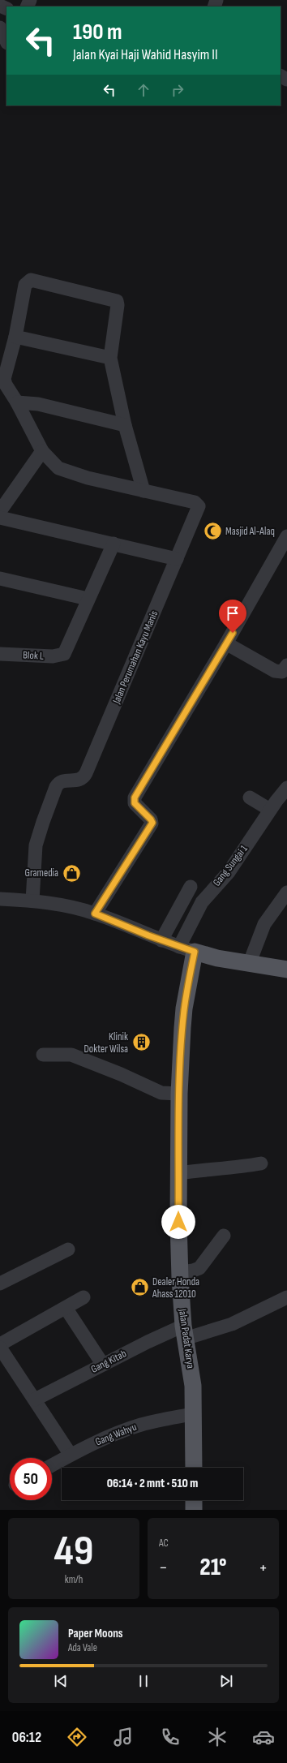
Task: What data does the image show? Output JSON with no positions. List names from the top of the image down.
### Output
{
  "streets": {
    "main road": ["Jalan Padat Karya"],
    "street": [
      "Blok L",
      "Jalan Perumahan Kayu Manis",
      "Gang Sungai 1",
      "Gang Kitab",
      "Gang Wahyu"
    ]
  },
  "crossings": [
    ["Gang Sungai 1", "Jalan Padat Karya"],
    ["Jalan Padat Karya", "Gang Kitab"],
    ["Jalan Padat Karya", "Gang Wahyu"]
  ],
  "places": {
    "mosque": ["Masjid Al-Alaq"],
    "shop": ["Gramedia", "Dealer Honda Ahass 12010"],
    "building": ["Klinik Dokter Wilsa"]
  },
  "page": {
    "turn": ["190 m", "Jalan Kyai Haji Wahid Hasyim II"],
    "limit": "50",
    "trip": "06:14 · 2 mnt · 510 m",
    "tile": [
      ["49", "km/h"],
      "AC"
    ],
    "heat": ["−", "21°", "+"],
    "song": ["Paper Moons", "Ada Vale"],
    "tabs": "06:12"
  }
}
